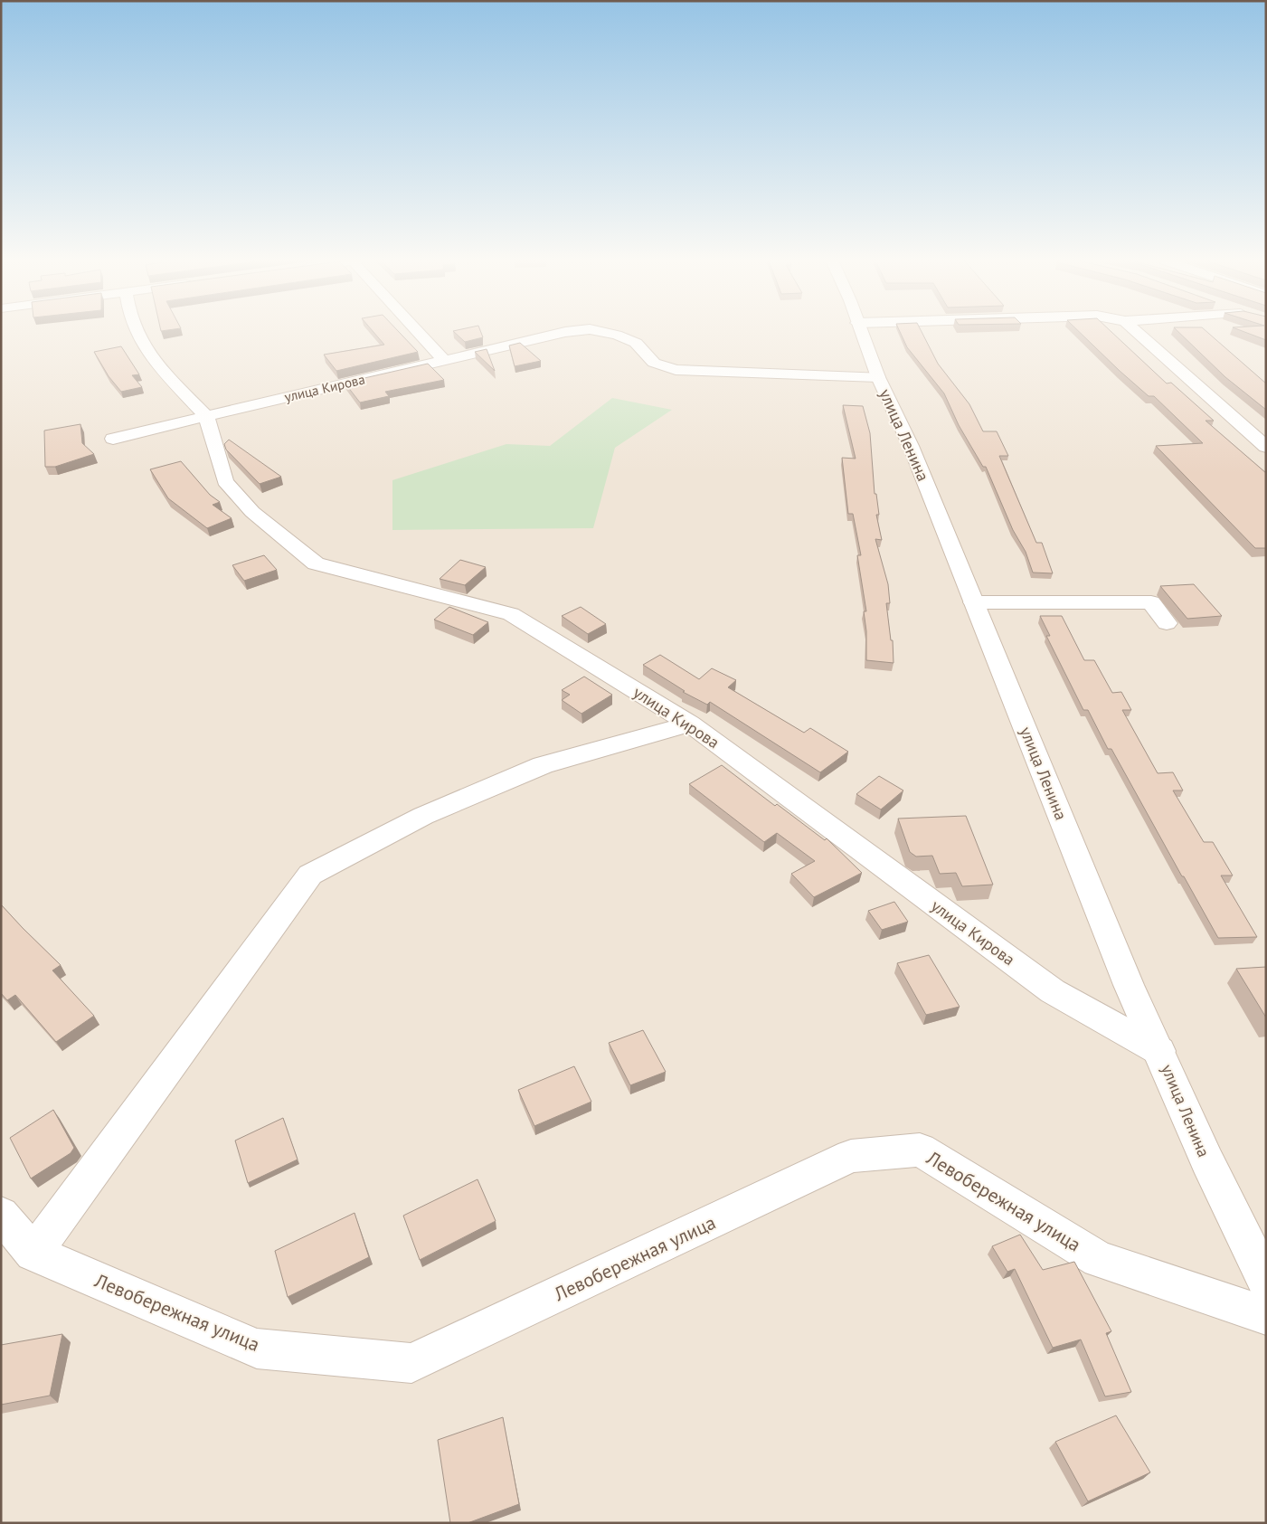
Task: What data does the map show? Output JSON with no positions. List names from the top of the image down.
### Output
{
  "streets": {
    "street": ["улица Кирова", "улица Ленина", "Левобережная улица"]
  },
  "crossings": [
    ["улица Кирова", "улица Ленина"]
  ]
}
